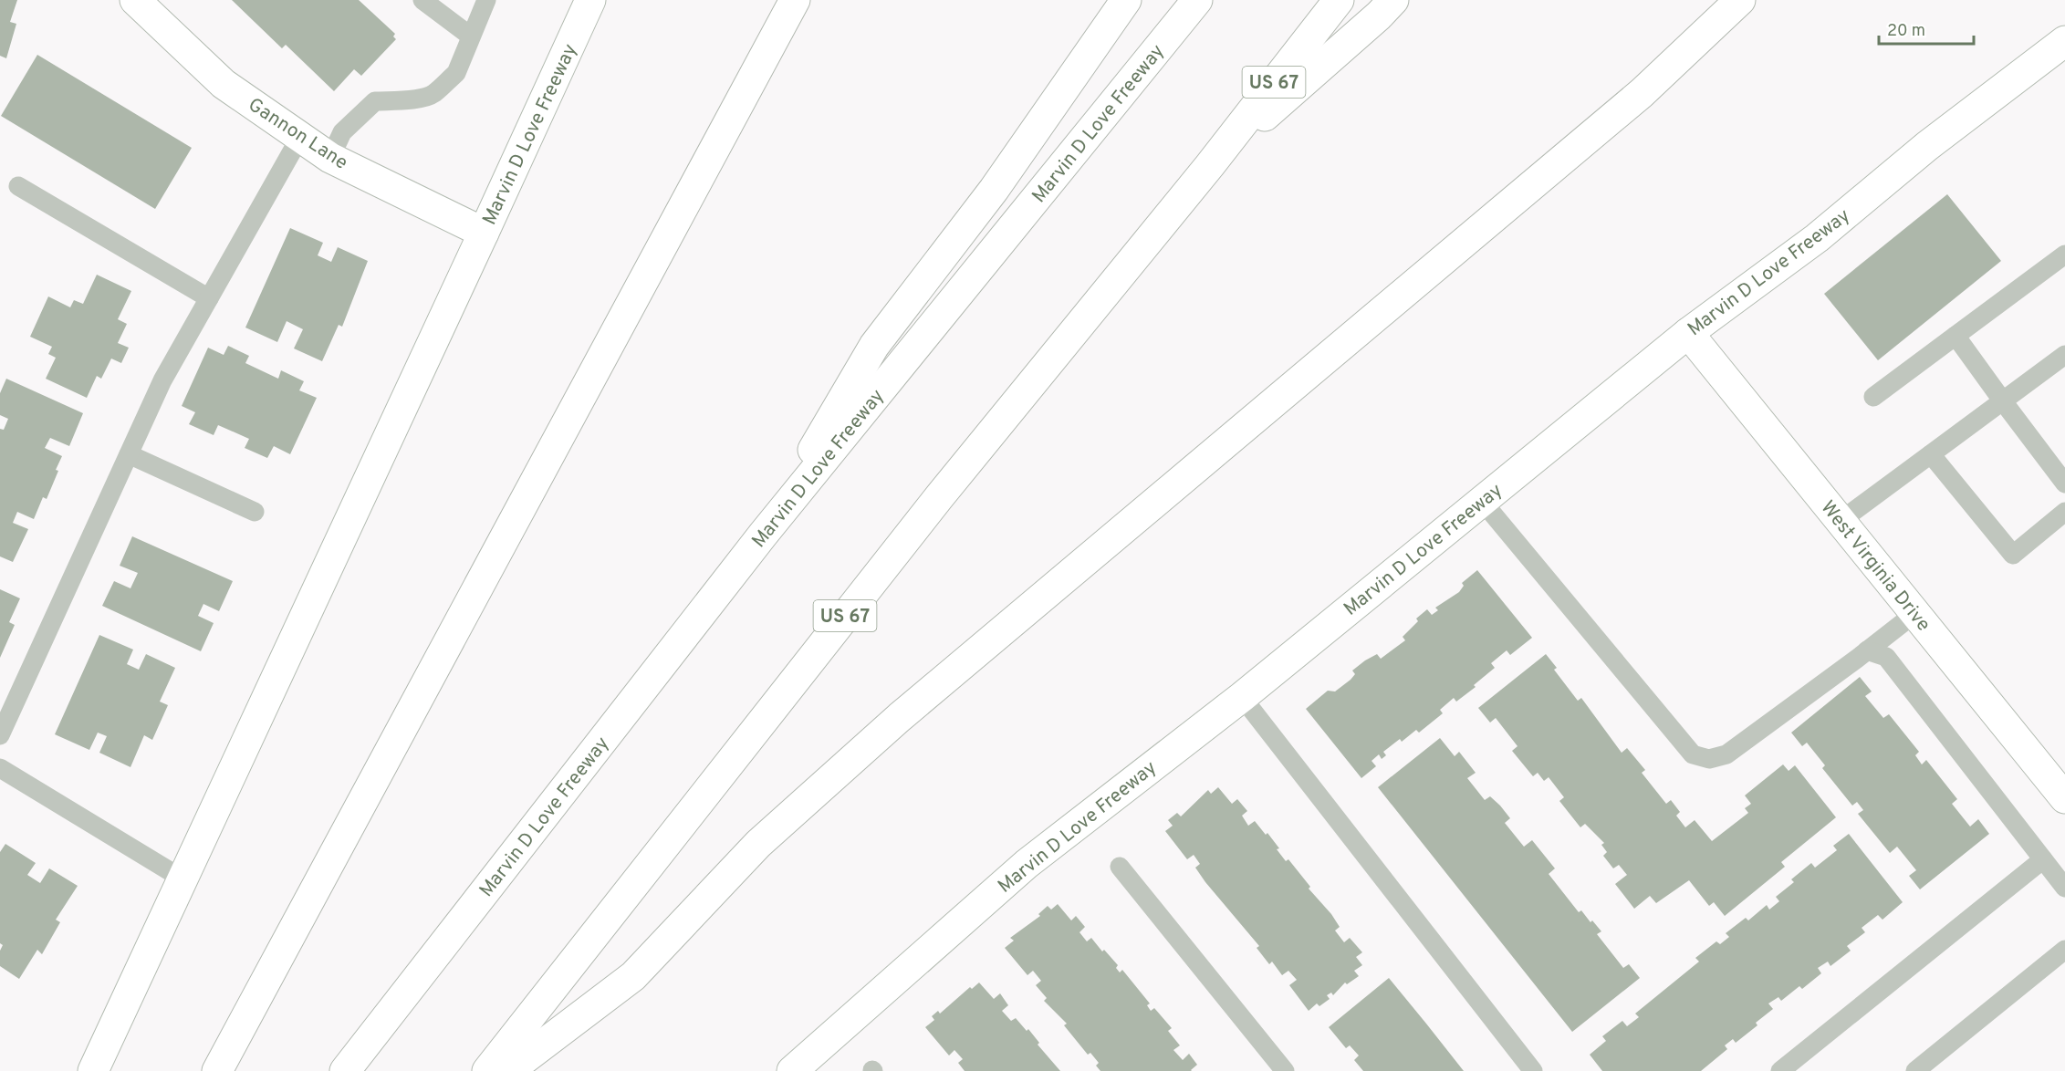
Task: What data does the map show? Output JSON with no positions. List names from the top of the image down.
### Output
{
  "streets": {
    "main road": [
      "US 67",
      "Marvin D Love Freeway",
      "Gannon Lane",
      "West Virginia Drive"
    ]
  },
  "crossings": [
    ["Marvin D Love Freeway", "Gannon Lane"],
    ["Marvin D Love Freeway", "West Virginia Drive"]
  ],
  "scale_bar": "20 m"
}
